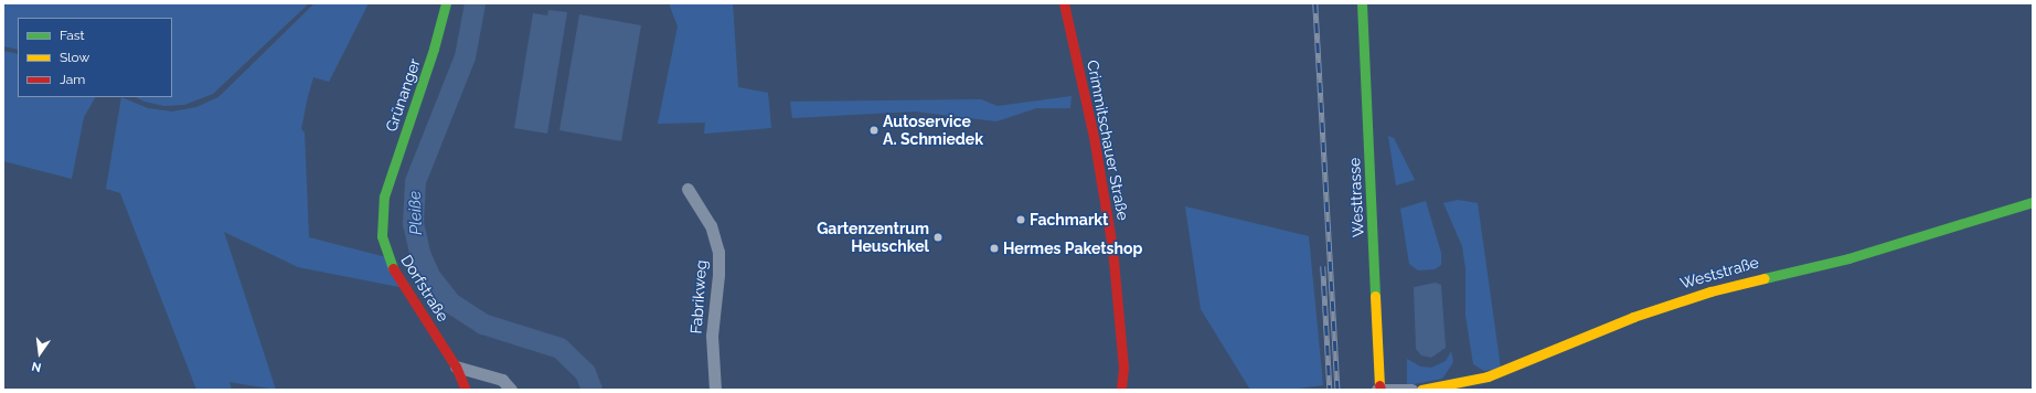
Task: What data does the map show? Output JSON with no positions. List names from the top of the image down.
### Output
{
  "streets": {
    "street": [
      "Grünanger",
      "Crimmitschauer Straße",
      "Westtrasse",
      "Weststraße",
      "Dorfstraße",
      "Fabrikweg"
    ]
  },
  "crossings": [
    ["Grünanger", "Dorfstraße"]
  ],
  "water": ["Pleiße"],
  "places": [
    "Autoservice A. Schmiedek",
    "Fachmarkt",
    "Gartenzentrum Heuschkel",
    "Hermes Paketshop"
  ],
  "legend": ["Fast", "Slow", "Jam"],
  "north": "bottom"
}
